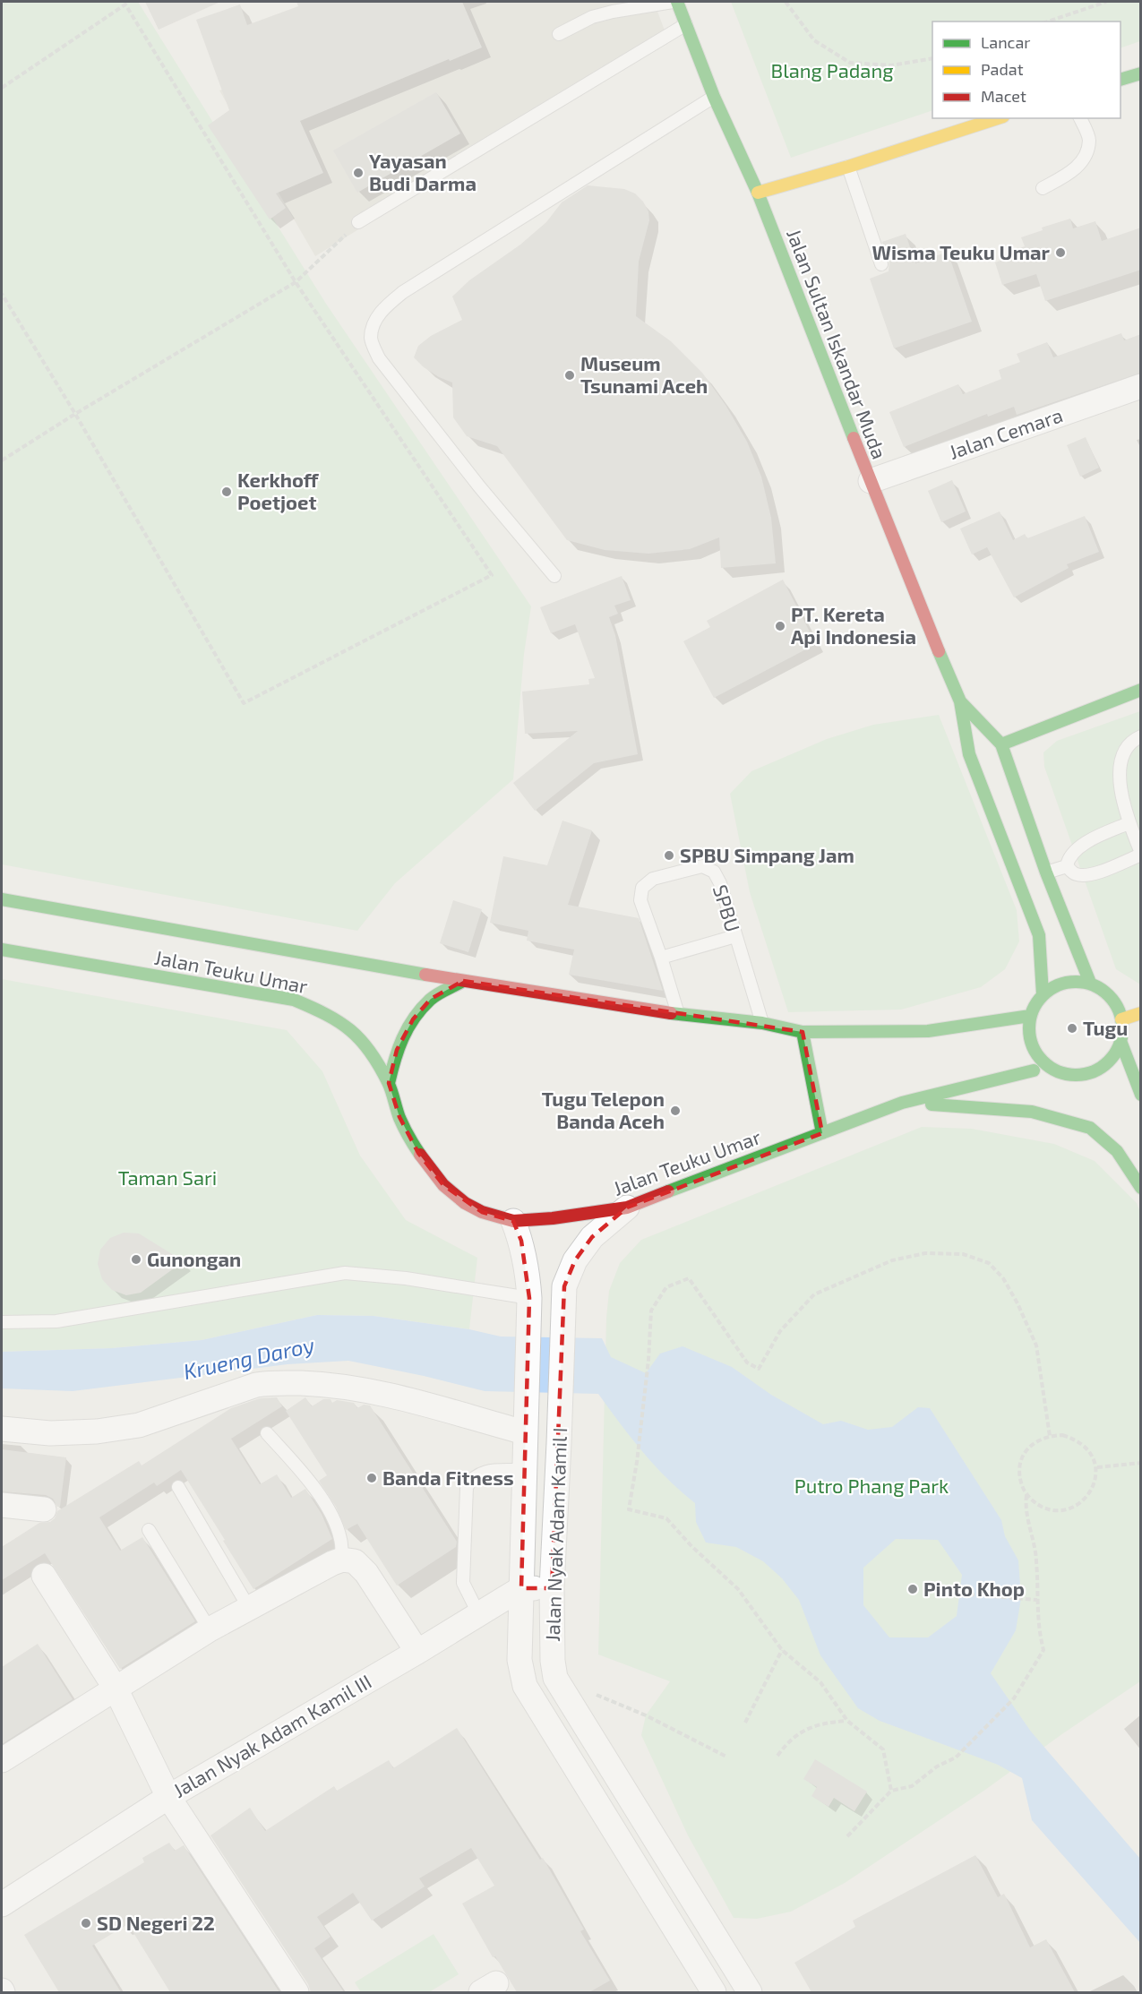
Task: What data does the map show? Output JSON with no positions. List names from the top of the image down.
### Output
{
  "streets": {
    "main road": ["Jalan Sultan Iskandar Muda", "Jalan Teuku Umar"],
    "street": ["Jalan Cemara", "Jalan Nyak Adam Kamil I", "Jalan Nyak Adam Kamil III"],
    "lane": ["SPBU"]
  },
  "crossings": [
    ["Jalan Sultan Iskandar Muda", "Jalan Cemara"],
    ["Jalan Sultan Iskandar Muda", "Jalan Teuku Umar"],
    ["SPBU", "Jalan Teuku Umar"],
    ["Jalan Teuku Umar", "Jalan Nyak Adam Kamil I"],
    ["Jalan Nyak Adam Kamil I", "Jalan Nyak Adam Kamil III"]
  ],
  "water": ["Krueng Daroy"],
  "parks": ["Blang Padang", "Taman Sari", "Putro Phang Park"],
  "places": [
    "Yayasan Budi Darma",
    "Wisma Teuku Umar",
    "Museum Tsunami Aceh",
    "Kerkhoff Poetjoet",
    "PT. Kereta Api Indonesia",
    "SPBU Simpang Jam",
    "Tugu",
    "Tugu Telepon Banda Aceh",
    "Gunongan",
    "Banda Fitness",
    "Pinto Khop",
    "SD Negeri 22"
  ],
  "legend": ["Lancar", "Padat", "Macet"]
}
